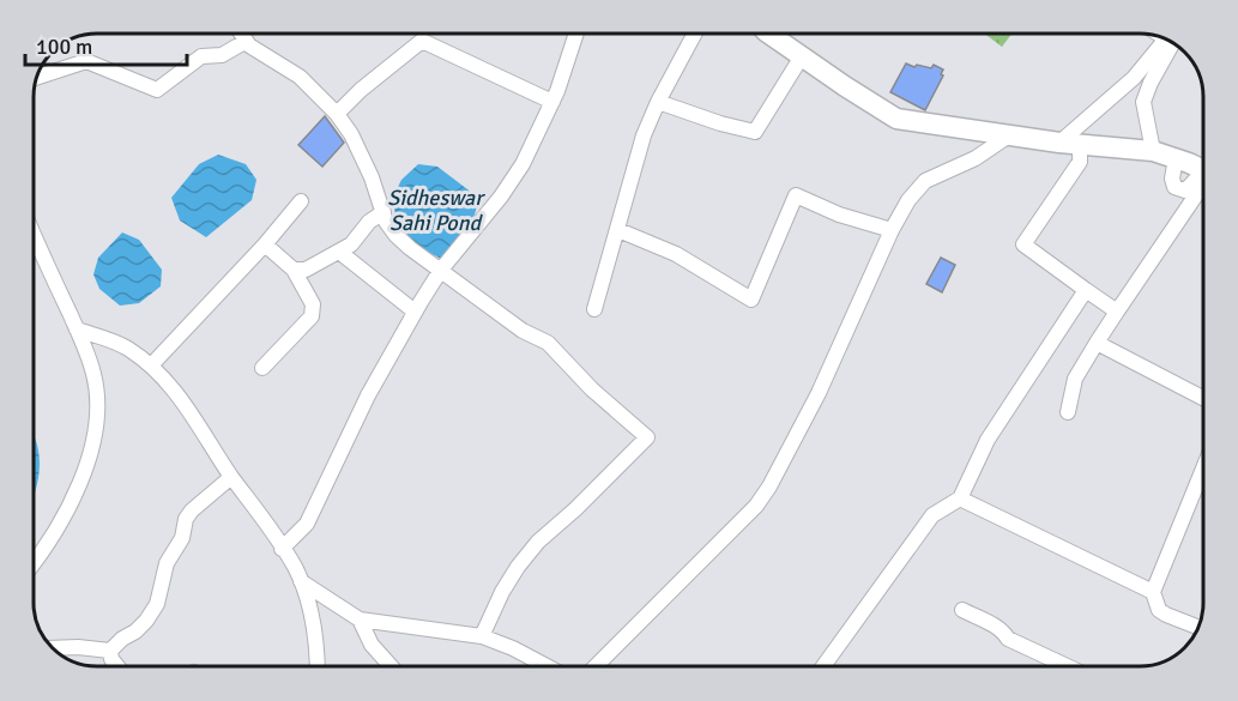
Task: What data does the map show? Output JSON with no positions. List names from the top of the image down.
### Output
{
  "water": ["Sidheswar Sahi Pond"],
  "scale_bar": "100 m"
}
